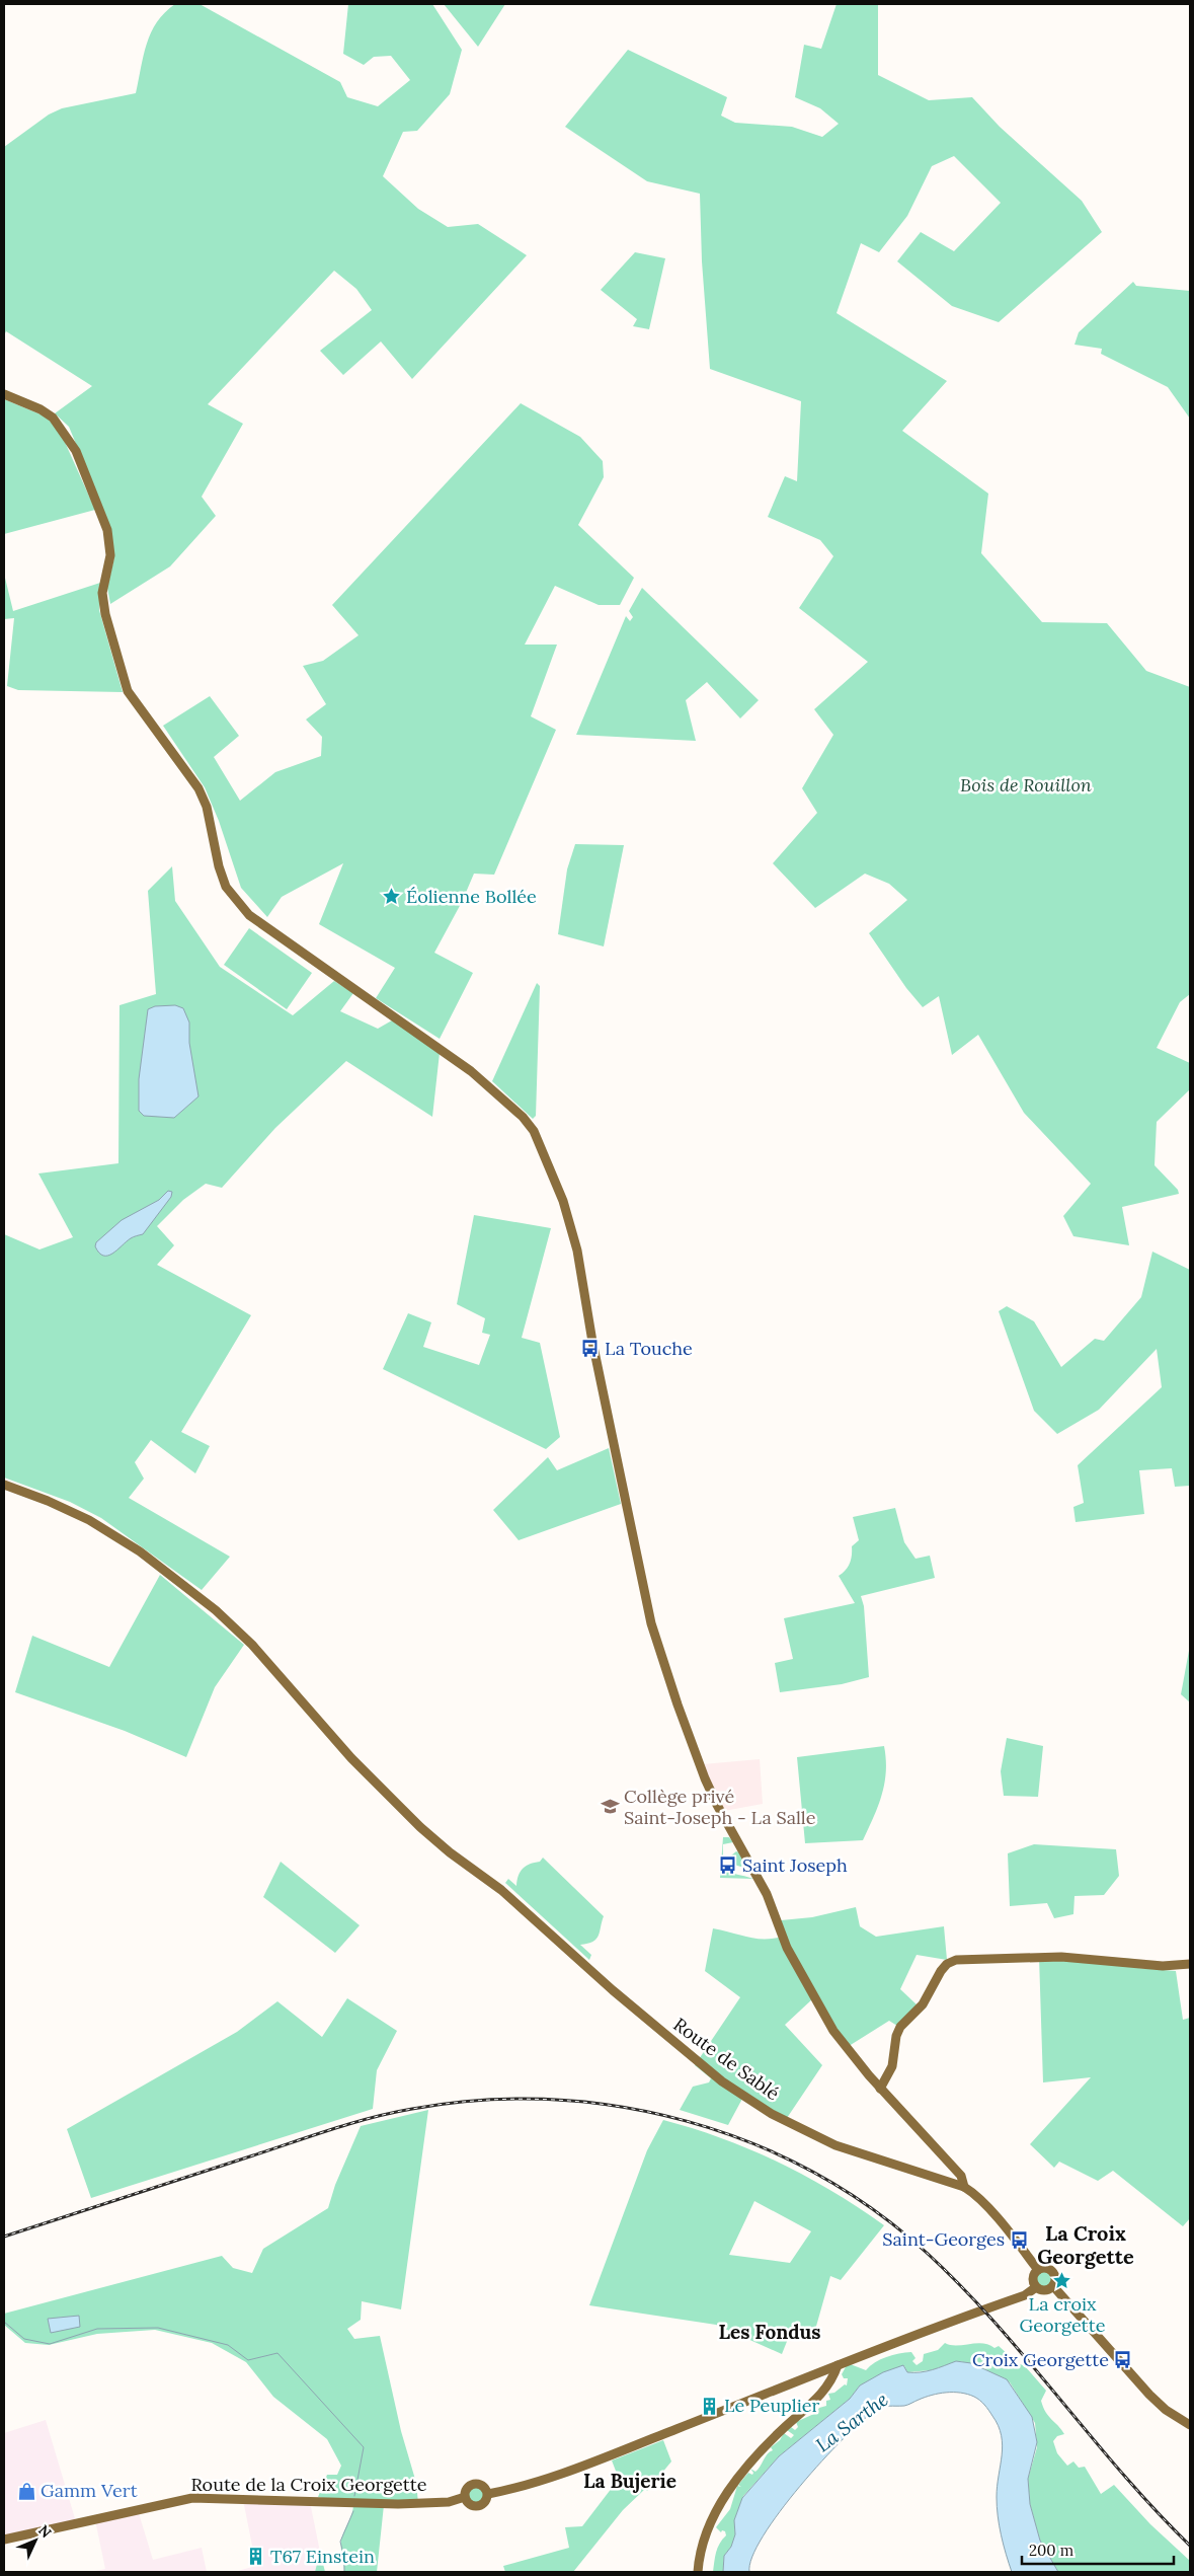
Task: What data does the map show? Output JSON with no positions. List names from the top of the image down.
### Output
{
  "streets": {
    "street": ["Route de Sablé", "Route de la Croix Georgette"]
  },
  "crossings": [
    ["Route de Sablé", "Route de la Croix Georgette"]
  ],
  "districts": ["La Croix Georgette", "Les Fondus", "La Bujerie"],
  "water": ["La Sarthe"],
  "parks": ["Bois de Rouillon"],
  "places": {
    "place": ["Éolienne Bollée", "La croix Georgette"],
    "bus stop": [
      "La Touche",
      "Saint Joseph",
      "Saint-Georges",
      "Croix Georgette"
    ],
    "school or university": ["Collège privé Saint-Joseph - La Salle"],
    "building": ["Le Peuplier", "T67 Einstein"],
    "shop": ["Gamm Vert"]
  },
  "scale_bar": "200 m",
  "north": "top right"
}
